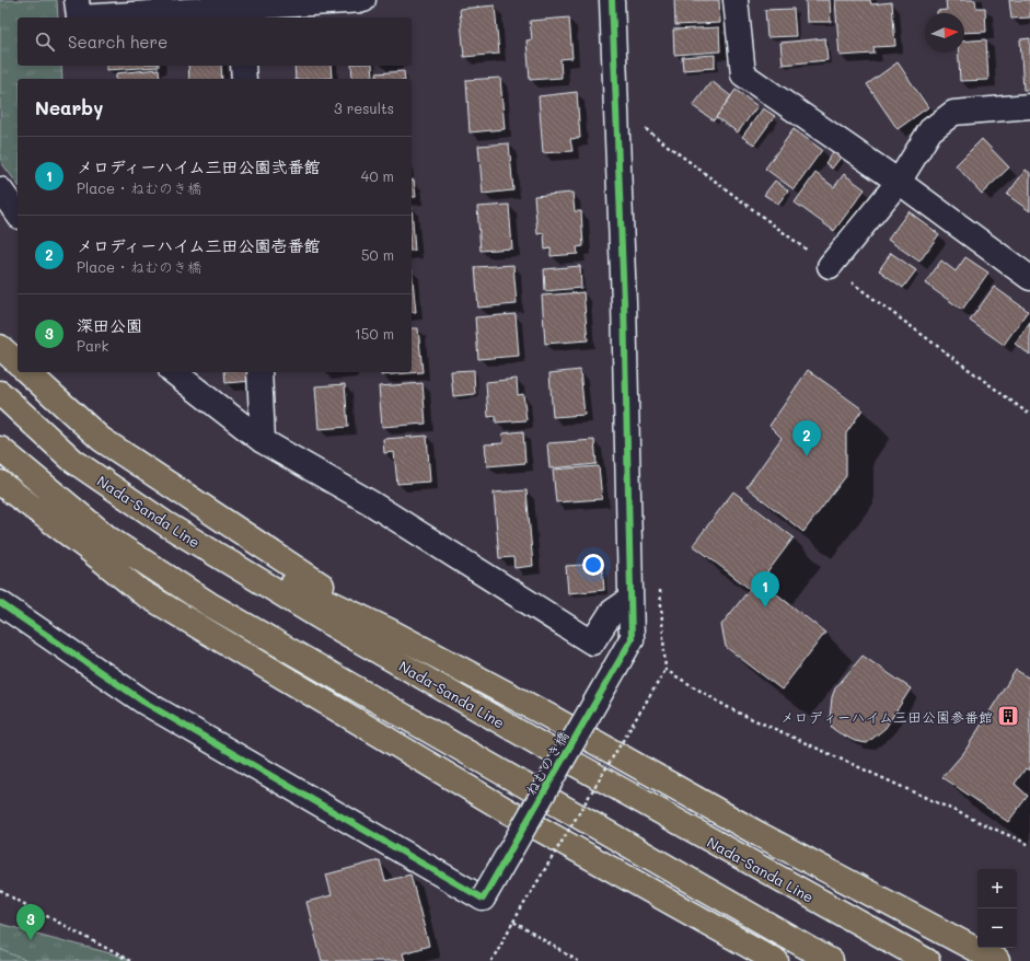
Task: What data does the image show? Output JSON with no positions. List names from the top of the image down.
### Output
{
  "streets": {
    "main road": ["Nada-Sanda Line"],
    "street": ["ねむのき橋"]
  },
  "places": {
    "building": ["メロディーハイム三田公園参番館"]
  },
  "north": "right",
  "page": {
    "search": "Search here",
    "heading": ["Nearby", "3 results"],
    "list": [
      {
        "mark": "1",
        "name": "メロディーハイム三田公園弐番館",
        "note": "Place · ねむのき橋",
        "value": "40 m"
      },
      {
        "mark": "2",
        "name": "メロディーハイム三田公園壱番館",
        "note": "Place · ねむのき橋",
        "value": "50 m"
      },
      {
        "mark": "3",
        "name": "深田公園",
        "note": "Park",
        "value": "150 m"
      }
    ],
    "pins": ["2", "1", "3"],
    "map_buttons": ["+", "−"]
  }
}
